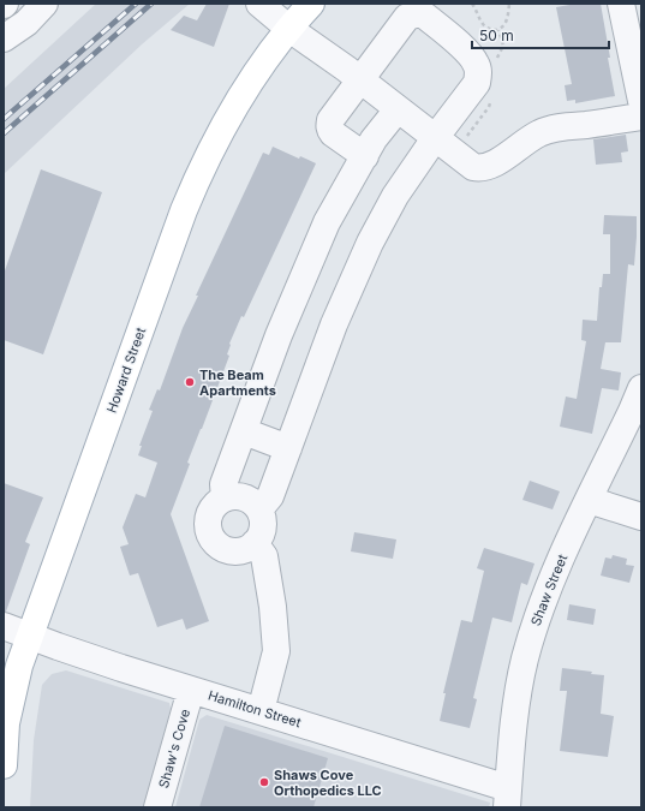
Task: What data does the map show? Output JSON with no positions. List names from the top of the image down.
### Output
{
  "streets": {
    "main road": ["Howard Street"],
    "street": ["Shaw Street", "Hamilton Street", "Shaw's Cove"]
  },
  "crossings": [
    ["Howard Street", "Hamilton Street"],
    ["Shaw Street", "Hamilton Street"],
    ["Hamilton Street", "Shaw's Cove"]
  ],
  "places": ["The Beam Apartments", "Shaws Cove Orthopedics LLC"],
  "scale_bar": "50 m"
}
